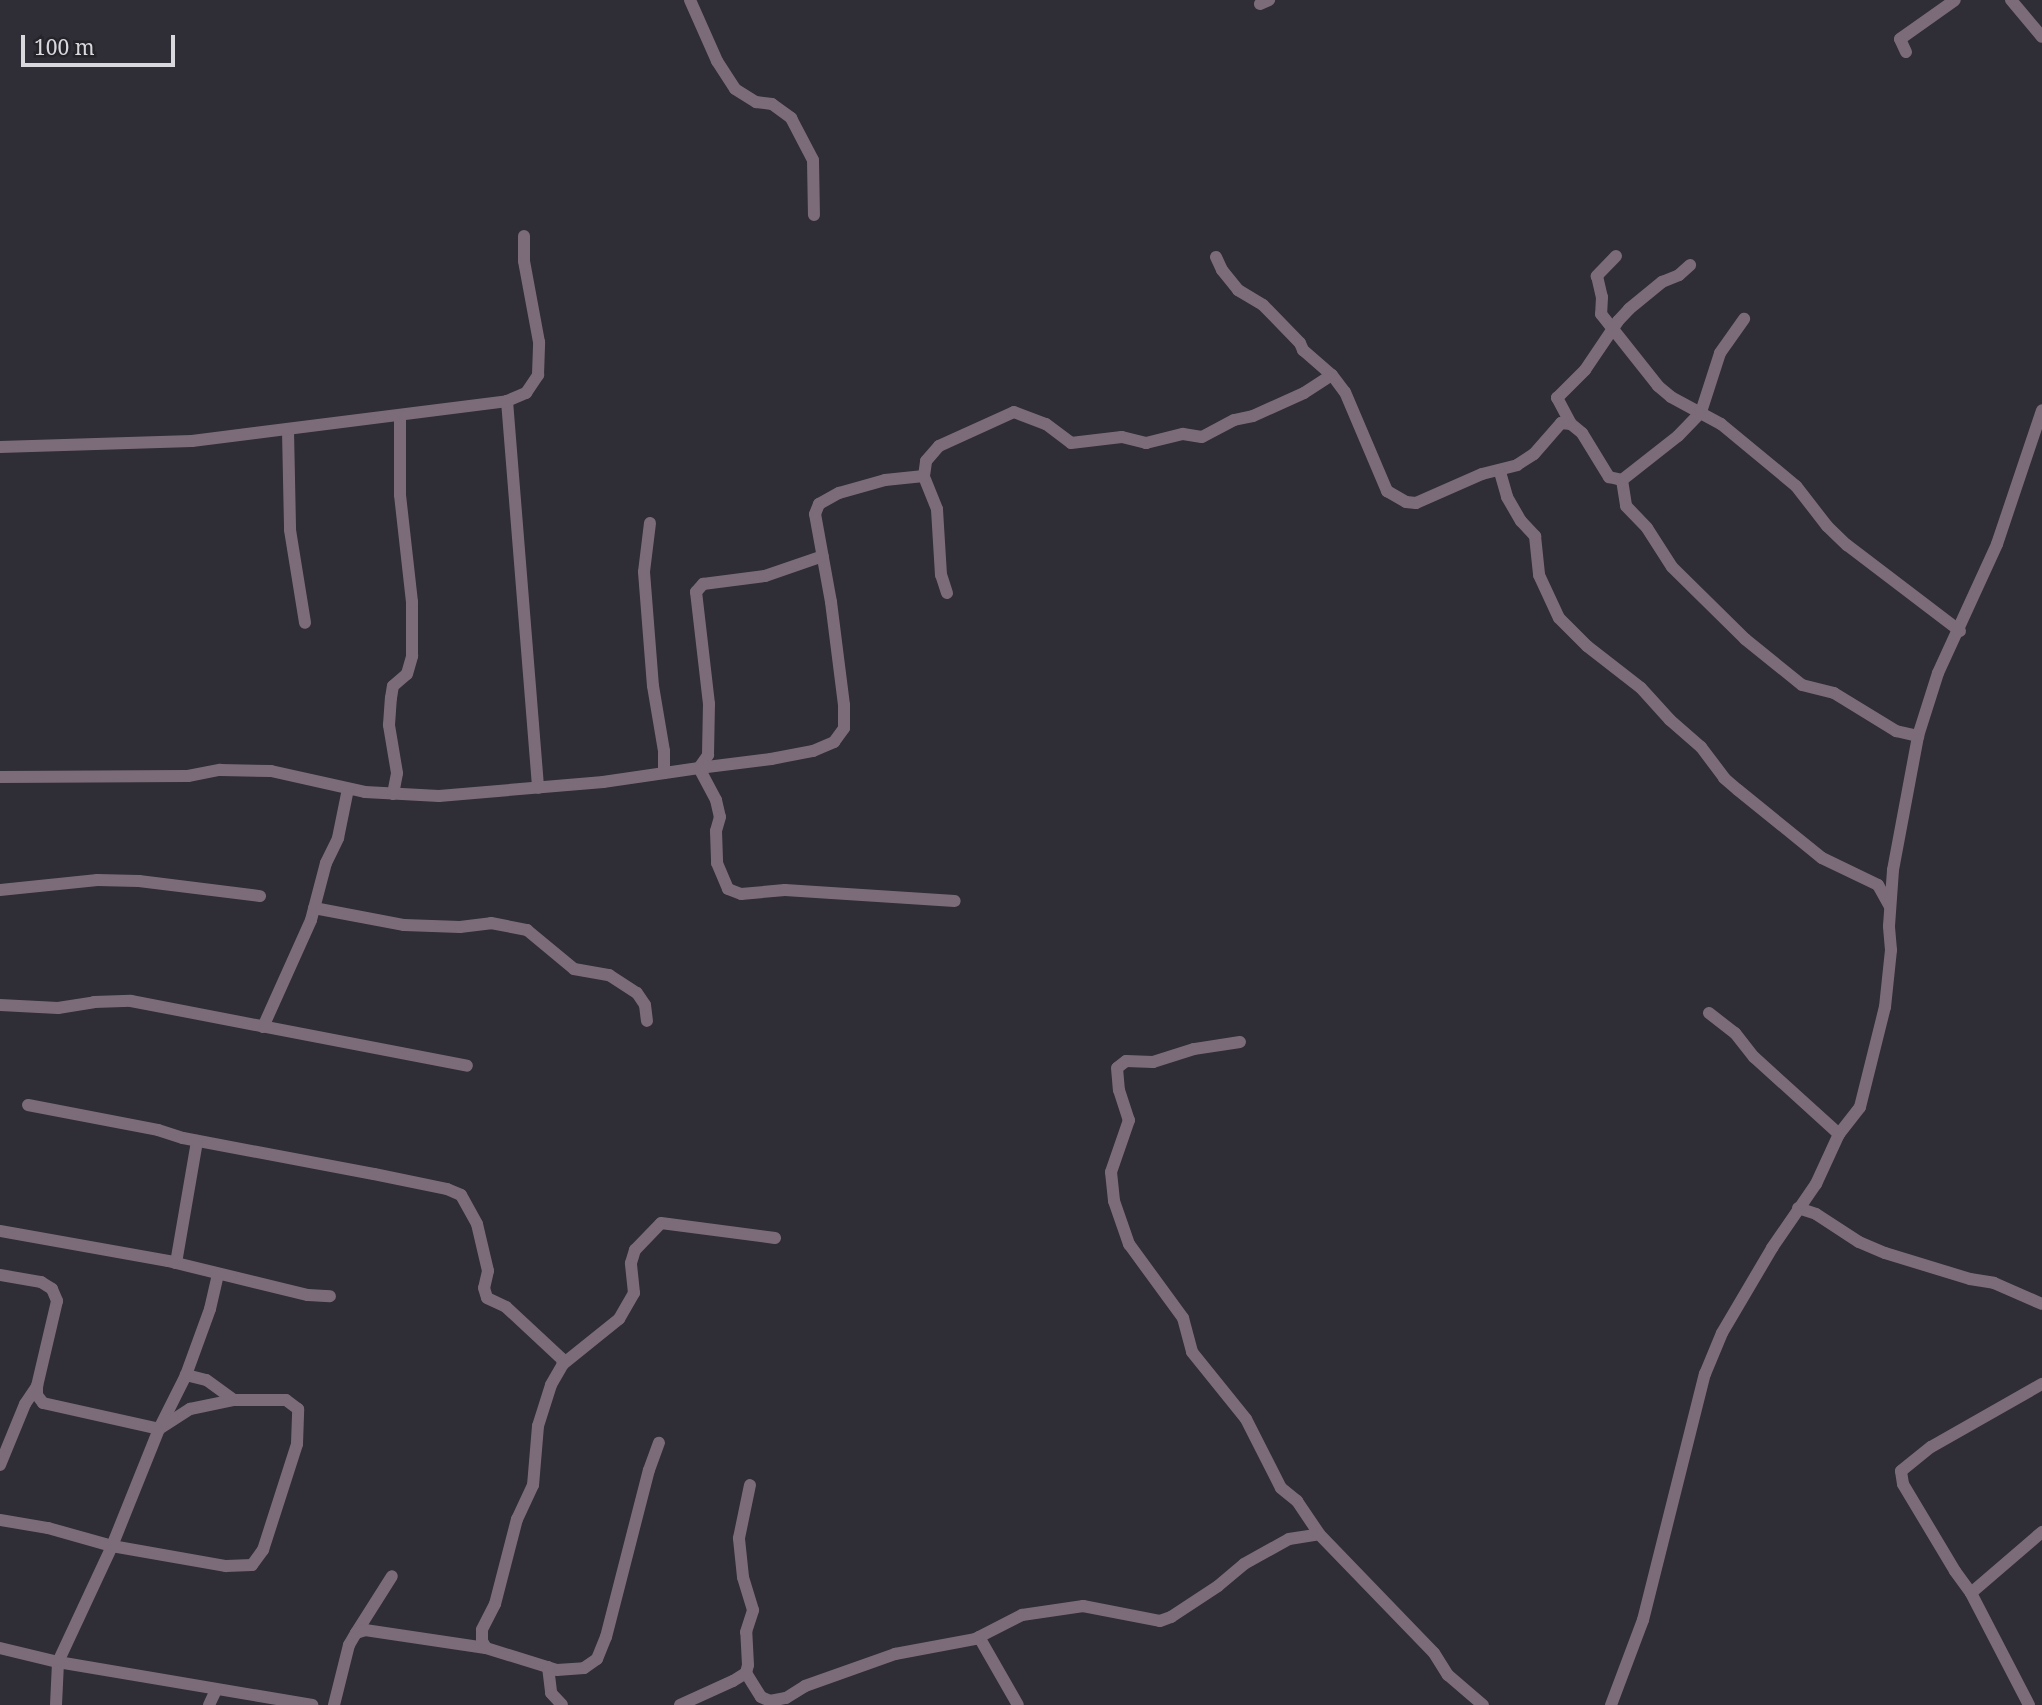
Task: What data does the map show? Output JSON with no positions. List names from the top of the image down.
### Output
{
  "scale_bar": "100 m"
}
